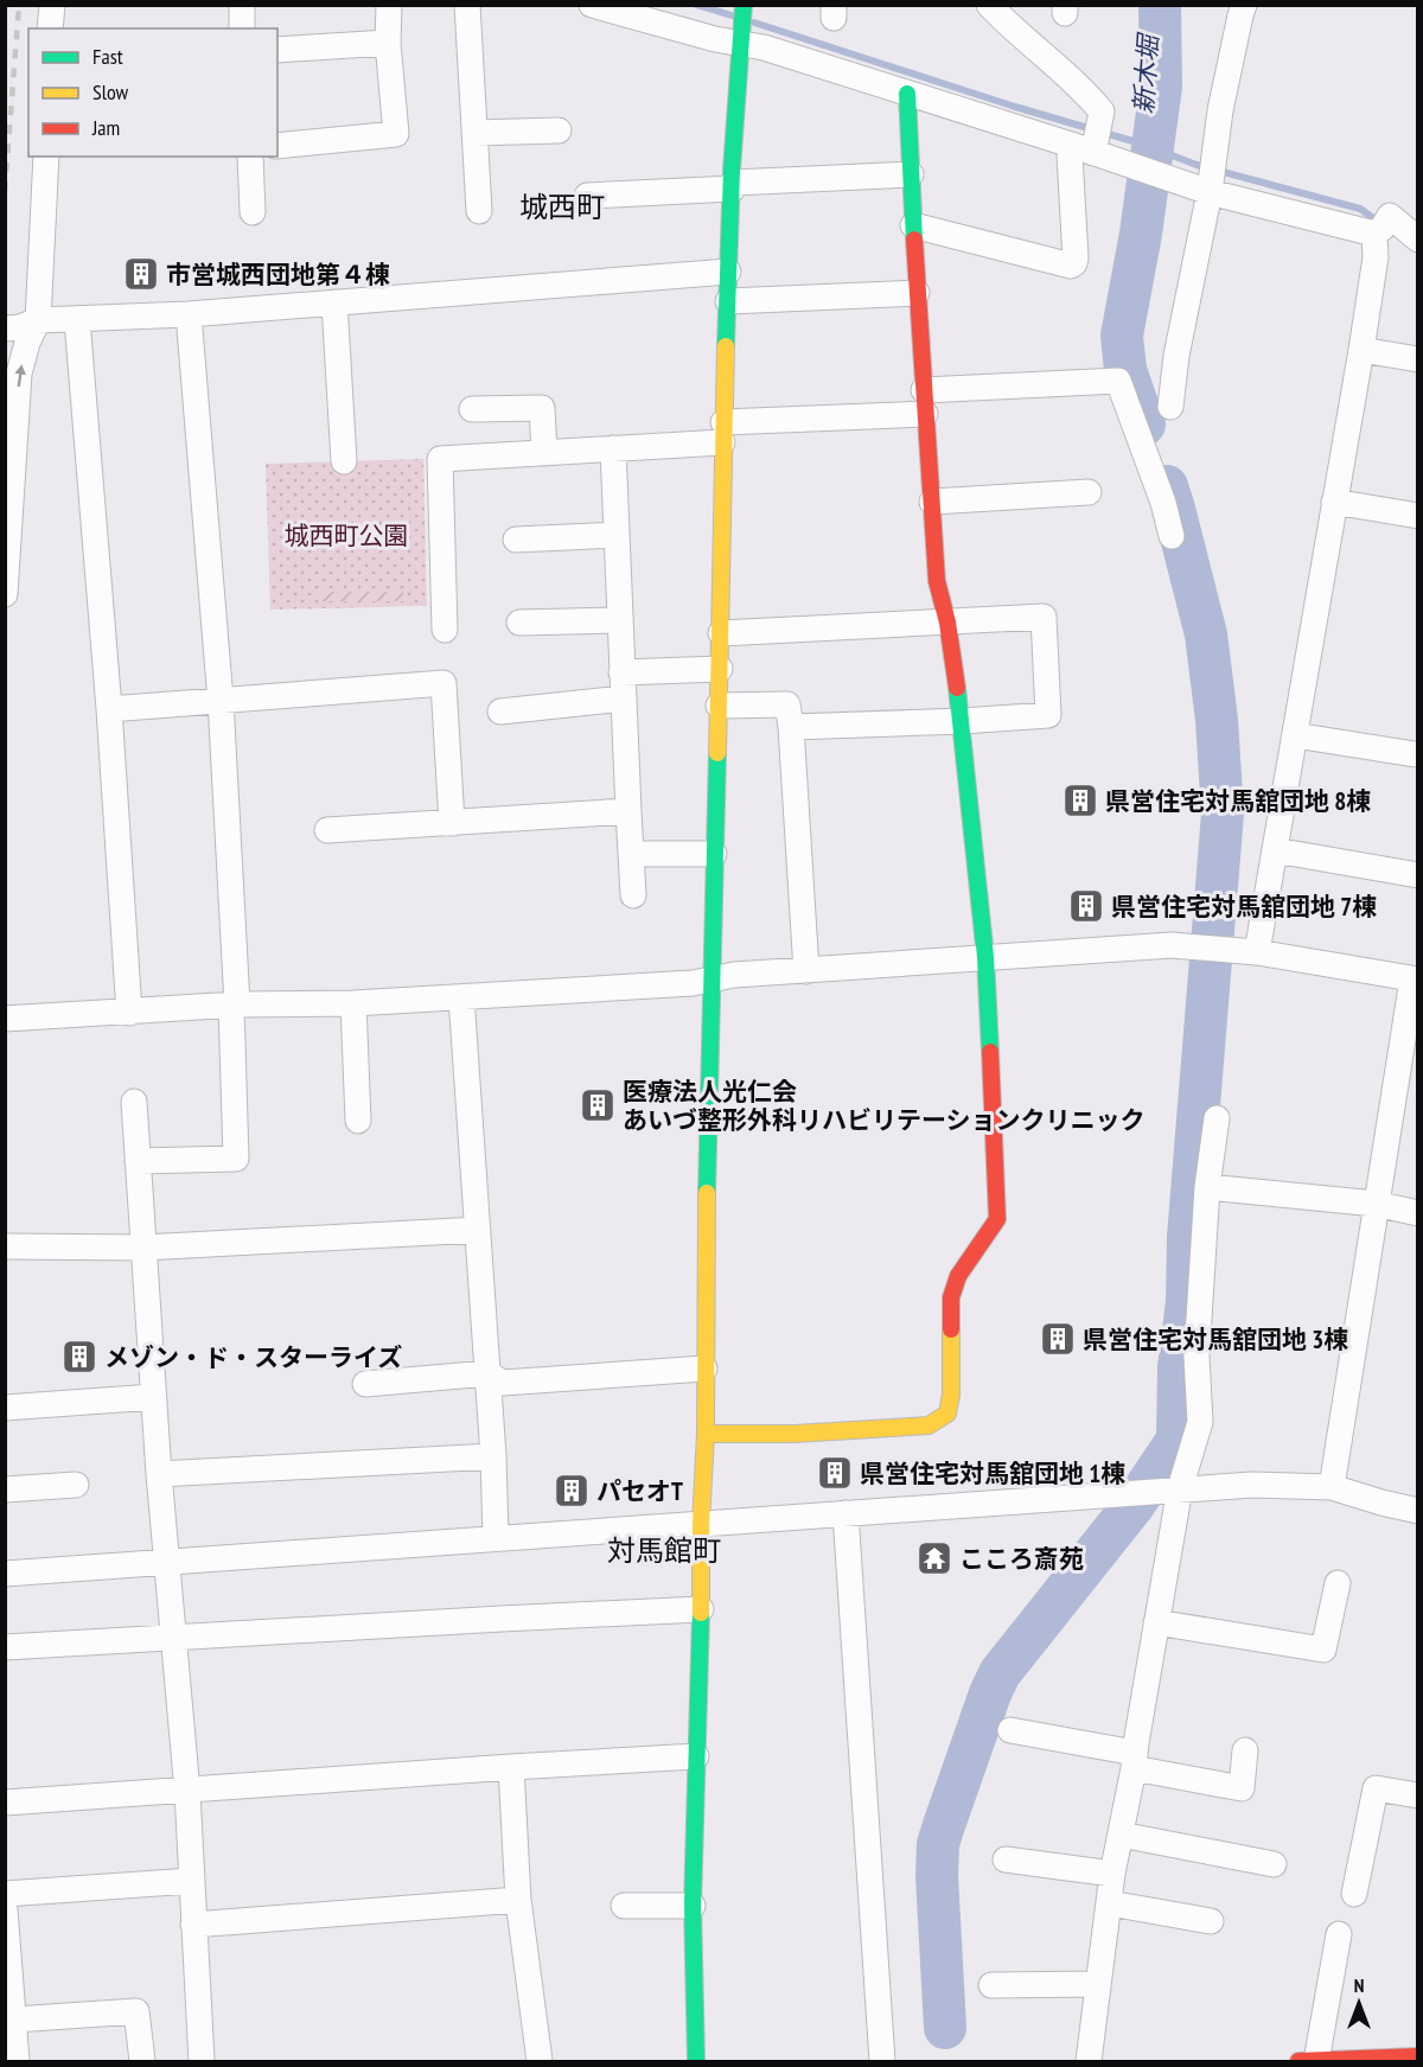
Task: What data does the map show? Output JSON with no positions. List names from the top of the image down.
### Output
{
  "districts": ["城西町", "対馬館町"],
  "water": ["新木堀"],
  "parks": ["城西町公園"],
  "places": {
    "building": [
      "市営城西団地第４棟",
      "県営住宅対馬舘団地 8棟",
      "県営住宅対馬舘団地 7棟",
      "医療法人光仁会 あいづ整形外科リハビリテーションクリニック",
      "県営住宅対馬舘団地 3棟",
      "メゾン・ド・スターライズ",
      "県営住宅対馬舘団地 1棟",
      "パセオT"
    ],
    "temple": ["こころ斎苑"]
  },
  "legend": ["Fast", "Slow", "Jam"],
  "north": "top"
}
